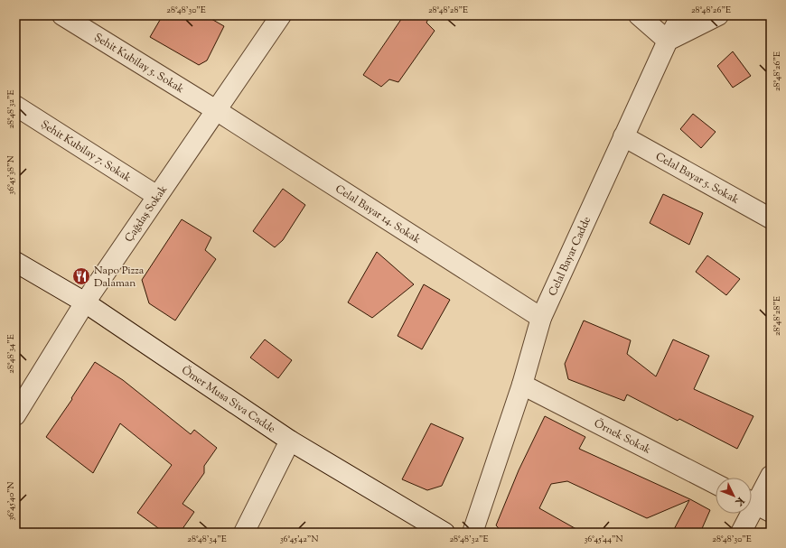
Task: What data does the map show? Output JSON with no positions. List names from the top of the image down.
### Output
{
  "streets": {
    "street": [
      "Şehit Kubilay 5. Sokak",
      "Şehit Kubilay 7. Sokak",
      "Celal Bayar 5. Sokak",
      "Çağdaş Sokak",
      "Celal Bayar 14. Sokak",
      "Celal Bayar Cadde",
      "Ömer Musa Siva Cadde",
      "Örnek Sokak"
    ]
  },
  "crossings": [
    ["Şehit Kubilay 5. Sokak", "Çağdaş Sokak"],
    ["Şehit Kubilay 5. Sokak", "Celal Bayar 14. Sokak"],
    ["Şehit Kubilay 7. Sokak", "Çağdaş Sokak"],
    ["Celal Bayar 5. Sokak", "Celal Bayar Cadde"],
    ["Çağdaş Sokak", "Celal Bayar 14. Sokak"],
    ["Çağdaş Sokak", "Ömer Musa Siva Cadde"],
    ["Celal Bayar 14. Sokak", "Celal Bayar Cadde"],
    ["Celal Bayar Cadde", "Örnek Sokak"]
  ],
  "places": {
    "restaurant": ["Napo Pizza Dalaman"]
  },
  "north": "bottom right",
  "coordinates": [
    "28°48'30\"E",
    "28°48'28\"E",
    "28°48'26\"E",
    "28°48'32\"E",
    "36°45'38\"N",
    "28°48'34\"E",
    "36°45'40\"N",
    "36°45'42\"N",
    "36°45'44\"N"
  ]
}
